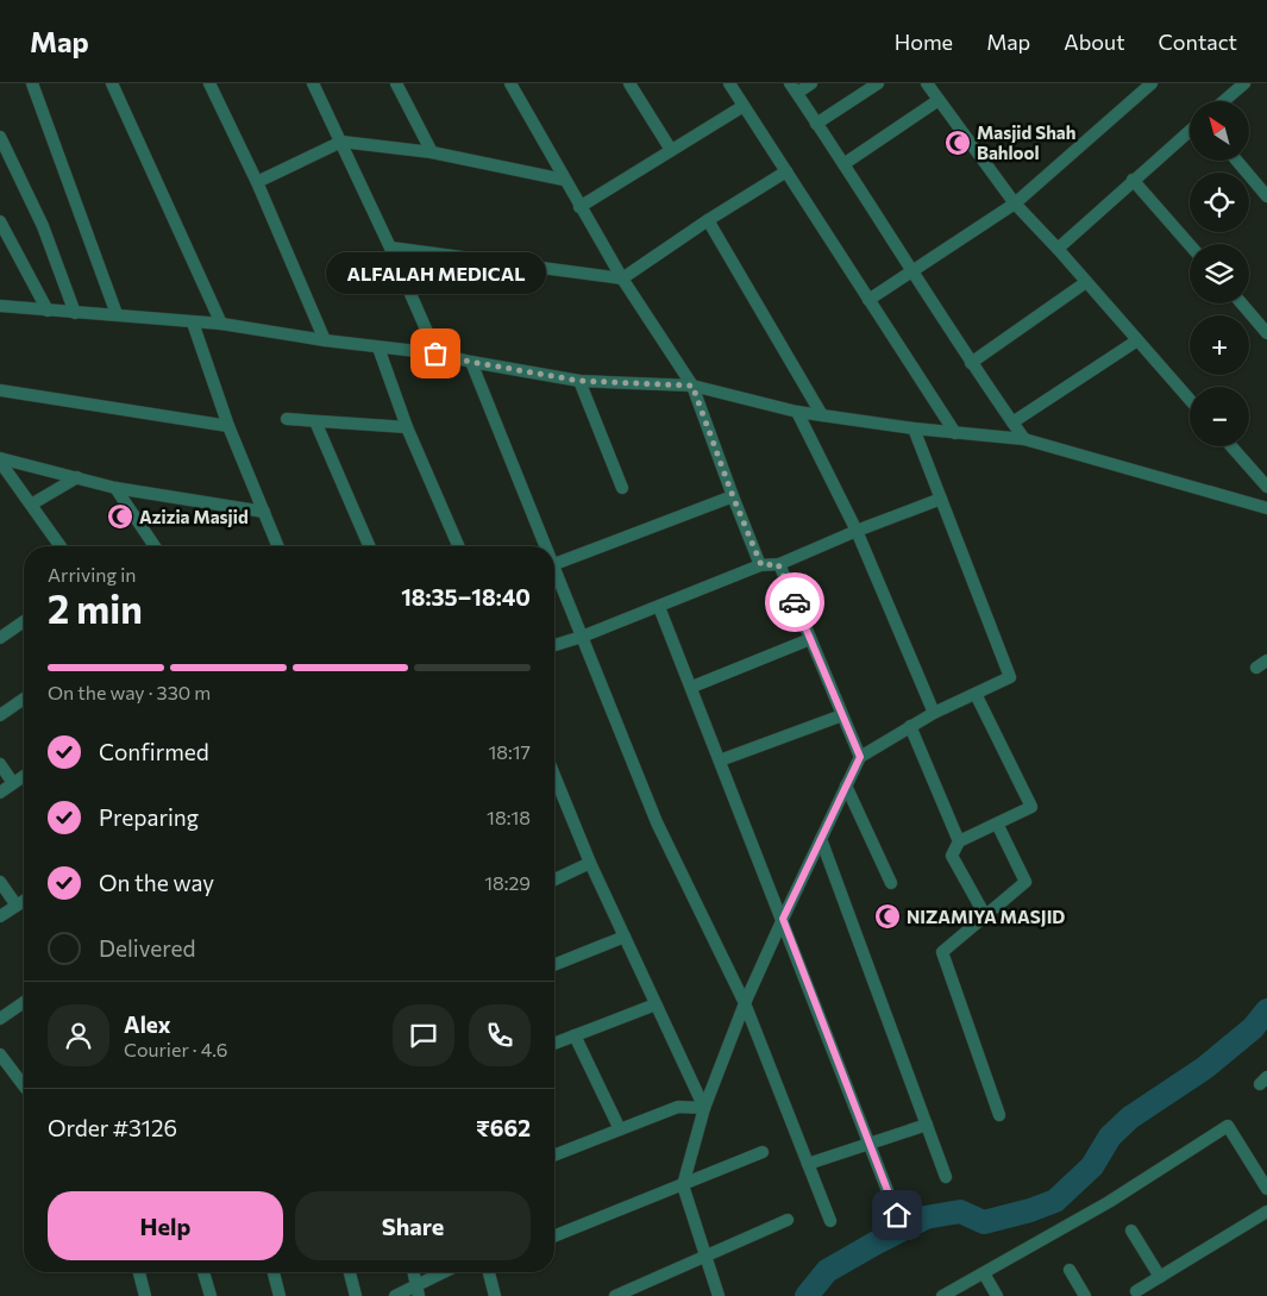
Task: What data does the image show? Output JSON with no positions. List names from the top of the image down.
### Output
{
  "places": {
    "mosque": ["Masjid Shah Bahlool", "Azizia Masjid", "NIZAMIYA MASJID"],
    "other": ["ALFALAH MEDICAL"]
  },
  "north": "top left",
  "page": {
    "header": "Map",
    "nav": [
      "Home",
      "Map",
      "About",
      "Contact"
    ],
    "map_buttons": ["+", "−"],
    "bubble": "ALFALAH MEDICAL",
    "heading": ["2 min", "Arriving in", "18:35–18:40"],
    "panel": [
      "Alex",
      "Courier · 4.6",
      "Order #3126",
      "₹662"
    ],
    "bar": "On the way · 330 m",
    "list": [
      ["Confirmed", "18:17"],
      ["Preparing", "18:18"],
      ["On the way", "18:29"],
      "Delivered"
    ],
    "buttons": ["Help", "Share"]
  }
}
